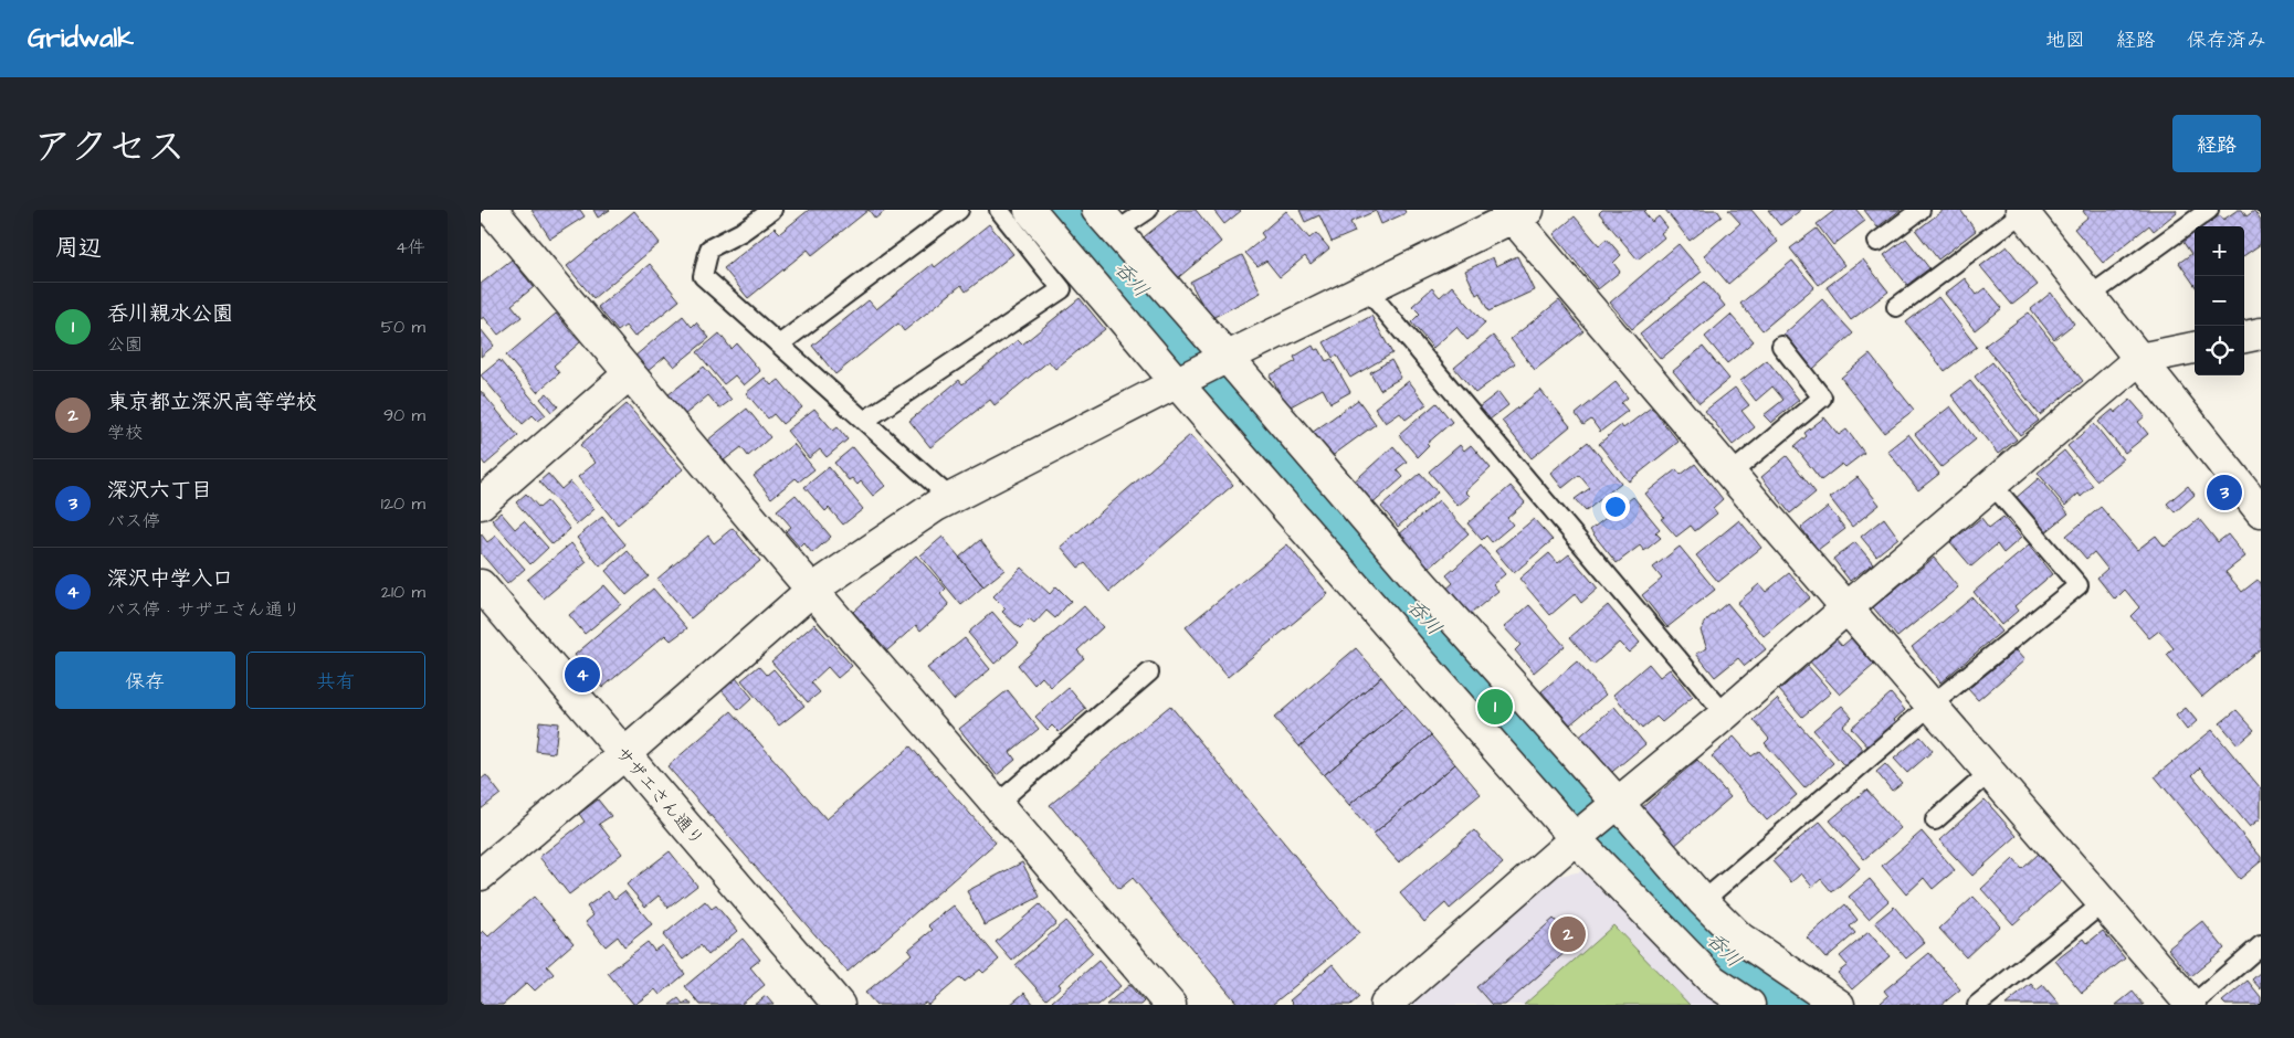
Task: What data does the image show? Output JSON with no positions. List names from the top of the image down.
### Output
{
  "streets": {
    "street": ["サザエさん通り"]
  },
  "water": ["呑川"],
  "page": {
    "header": "Gridwalk",
    "nav": ["地図", "経路", "保存済み"],
    "title": "アクセス",
    "buttons": [
      "経路",
      ["保存", "共有"]
    ],
    "heading": ["周辺", "4件"],
    "map_buttons": ["+", "−"],
    "list": [
      {
        "mark": "1",
        "name": "呑川親水公園",
        "note": "公園",
        "value": "50 m"
      },
      {
        "mark": "2",
        "name": "東京都立深沢高等学校",
        "note": "学校",
        "value": "90 m"
      },
      {
        "mark": "3",
        "name": "深沢六丁目",
        "note": "バス停",
        "value": "120 m"
      },
      {
        "mark": "4",
        "name": "深沢中学入口",
        "note": "バス停 · サザエさん通り",
        "value": "210 m"
      }
    ],
    "pins": [
      "3",
      "4",
      "1",
      "2"
    ]
  }
}
